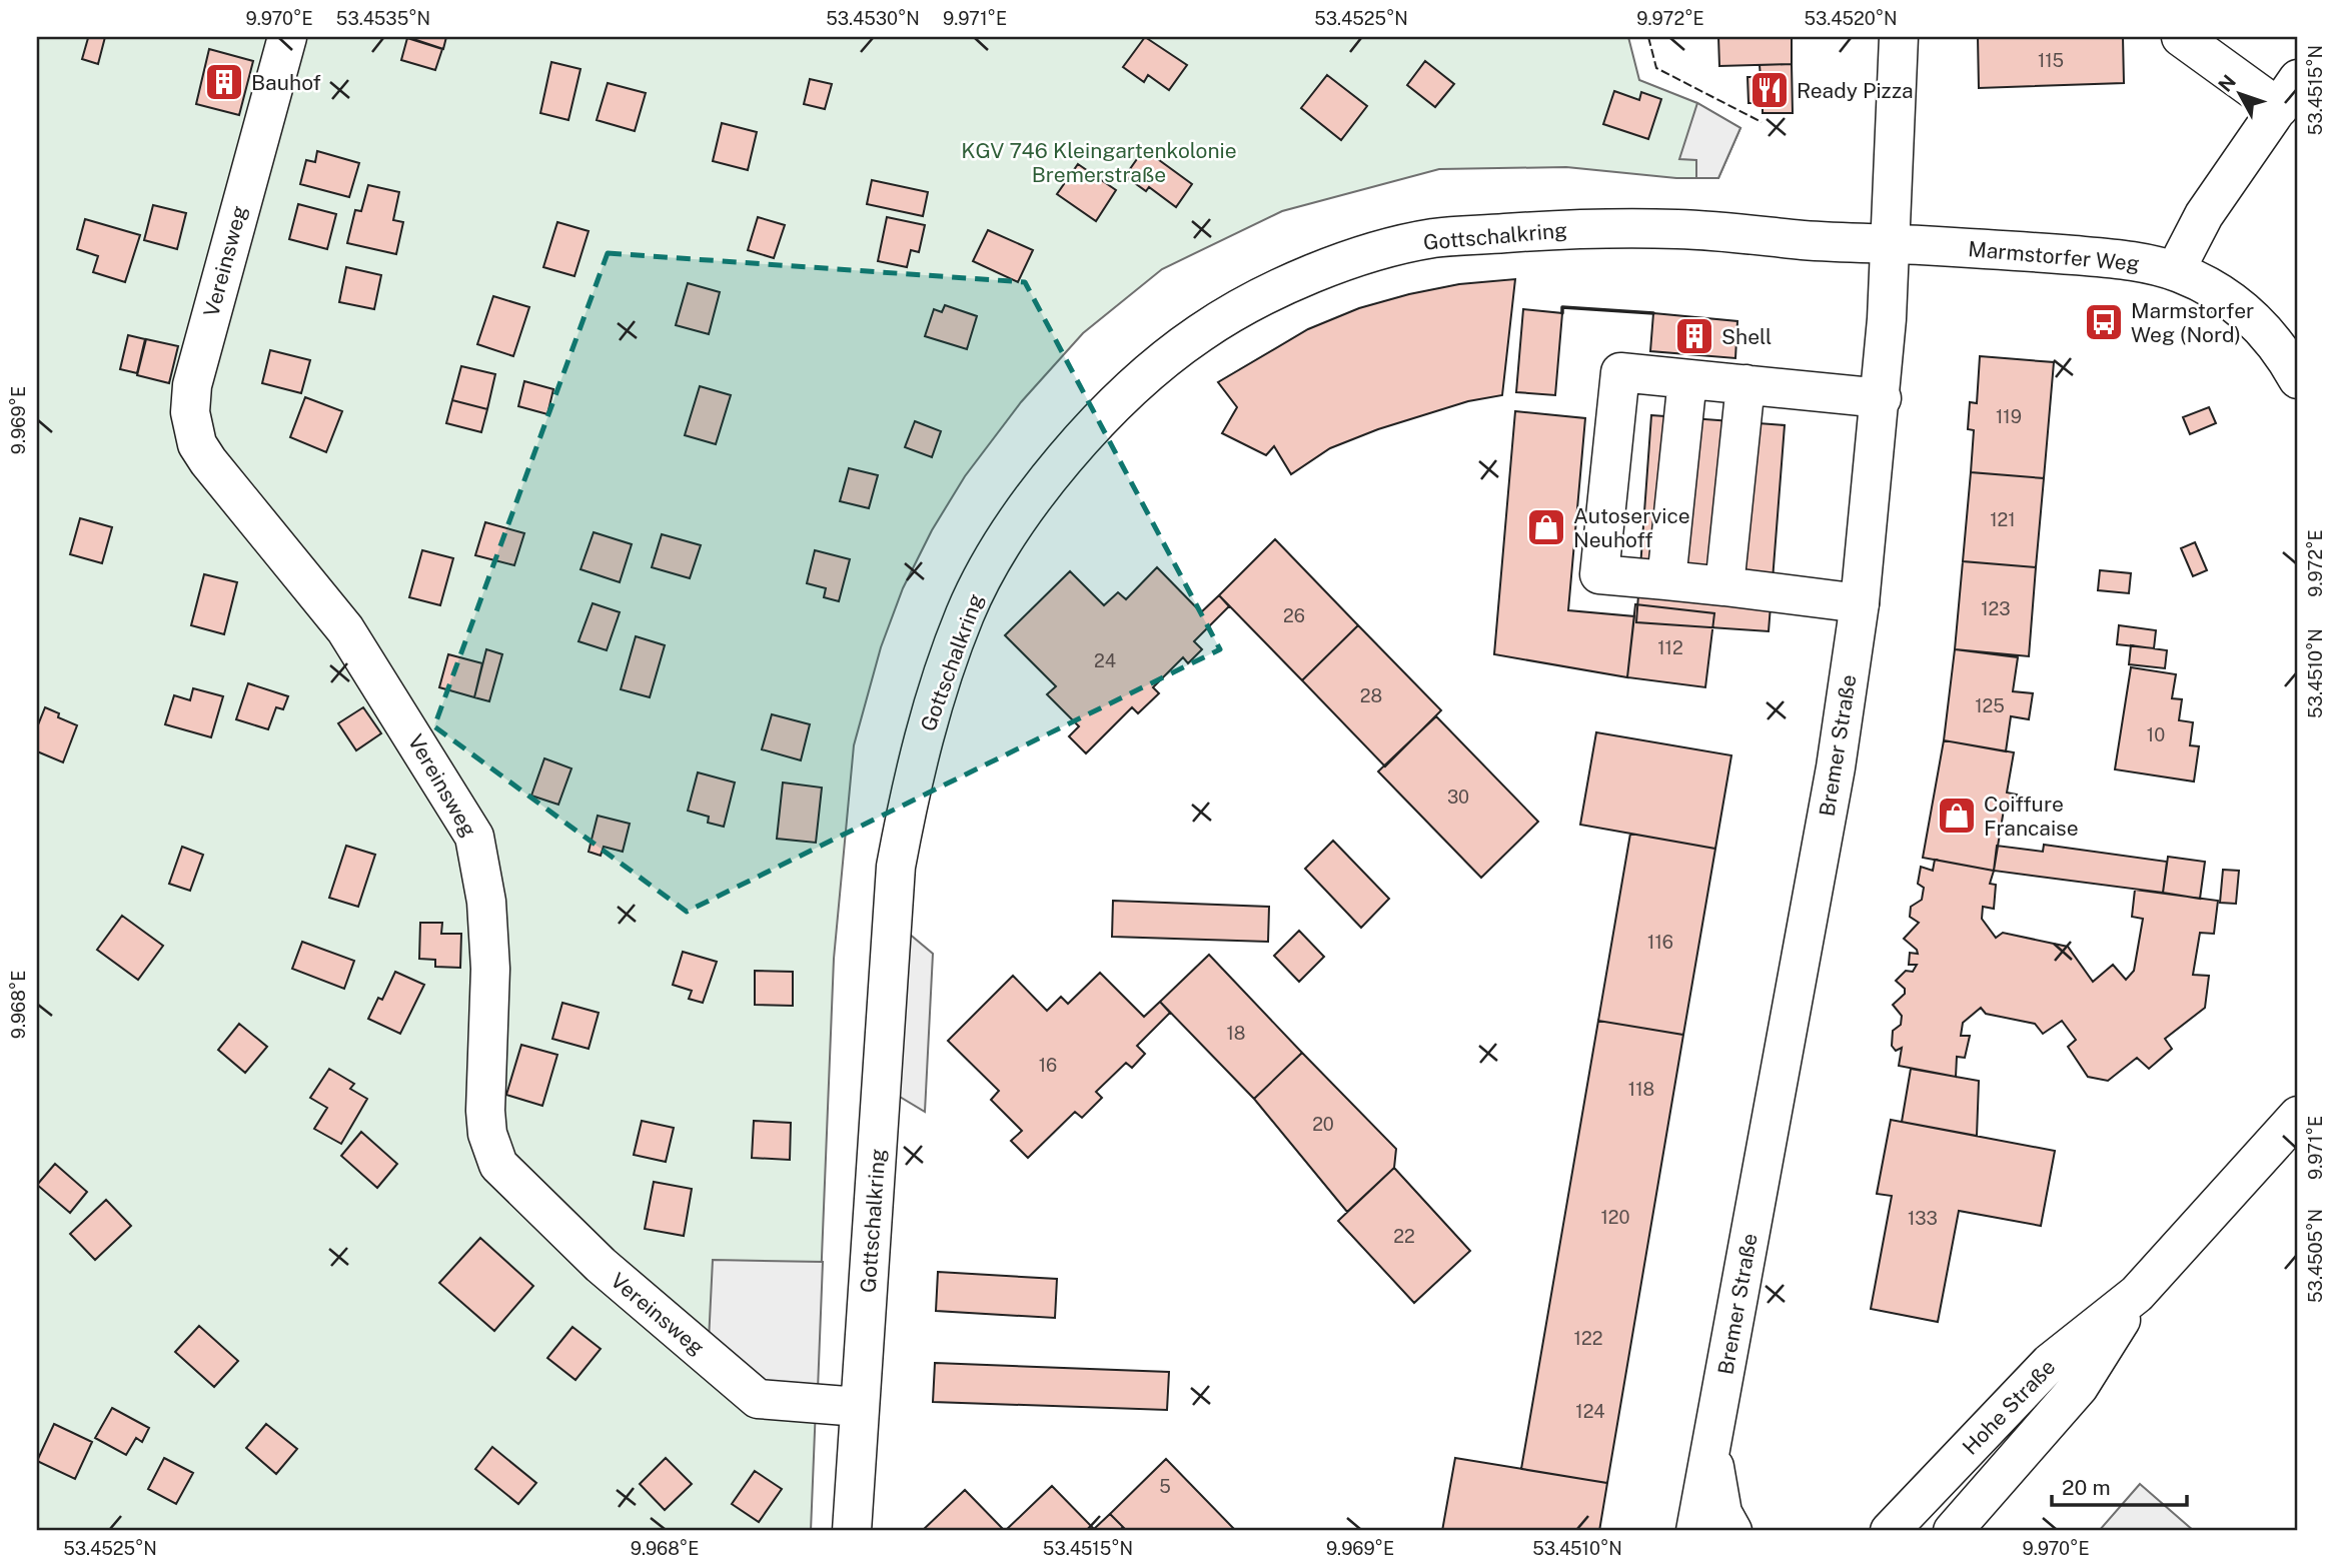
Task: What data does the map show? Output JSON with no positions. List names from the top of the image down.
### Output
{
  "streets": {
    "street": [
      "Gottschalkring",
      "Marmstorfer Weg",
      "Vereinsweg",
      "Bremer Straße",
      "Hohe Straße"
    ]
  },
  "crossings": [
    ["Gottschalkring", "Marmstorfer Weg"],
    ["Gottschalkring", "Vereinsweg"],
    ["Gottschalkring", "Bremer Straße"],
    ["Marmstorfer Weg", "Bremer Straße"]
  ],
  "parks": ["KGV 746 Kleingartenkolonie Bremerstraße"],
  "places": {
    "building": ["Bauhof", "Shell"],
    "restaurant": ["Ready Pizza"],
    "bus stop": ["Marmstorfer Weg (Nord)"],
    "shop": ["Autoservice Neuhoff", "Coiffure Francaise"]
  },
  "house_numbers": [
    "115",
    "119",
    "121",
    "123",
    "26",
    "112",
    "24",
    "28",
    "125",
    "10",
    "30",
    "116",
    "18",
    "16",
    "118",
    "20",
    "120",
    "133",
    "22",
    "122",
    "124",
    "5"
  ],
  "scale_bar": "20 m",
  "north": "top left",
  "coordinates": [
    "9.970°E",
    "53.4535°N",
    "53.4530°N",
    "9.971°E",
    "53.4525°N",
    "9.972°E",
    "53.4520°N",
    "53.4515°N",
    "9.969°E",
    "53.4510°N",
    "9.968°E",
    "53.4505°N"
  ]
}
